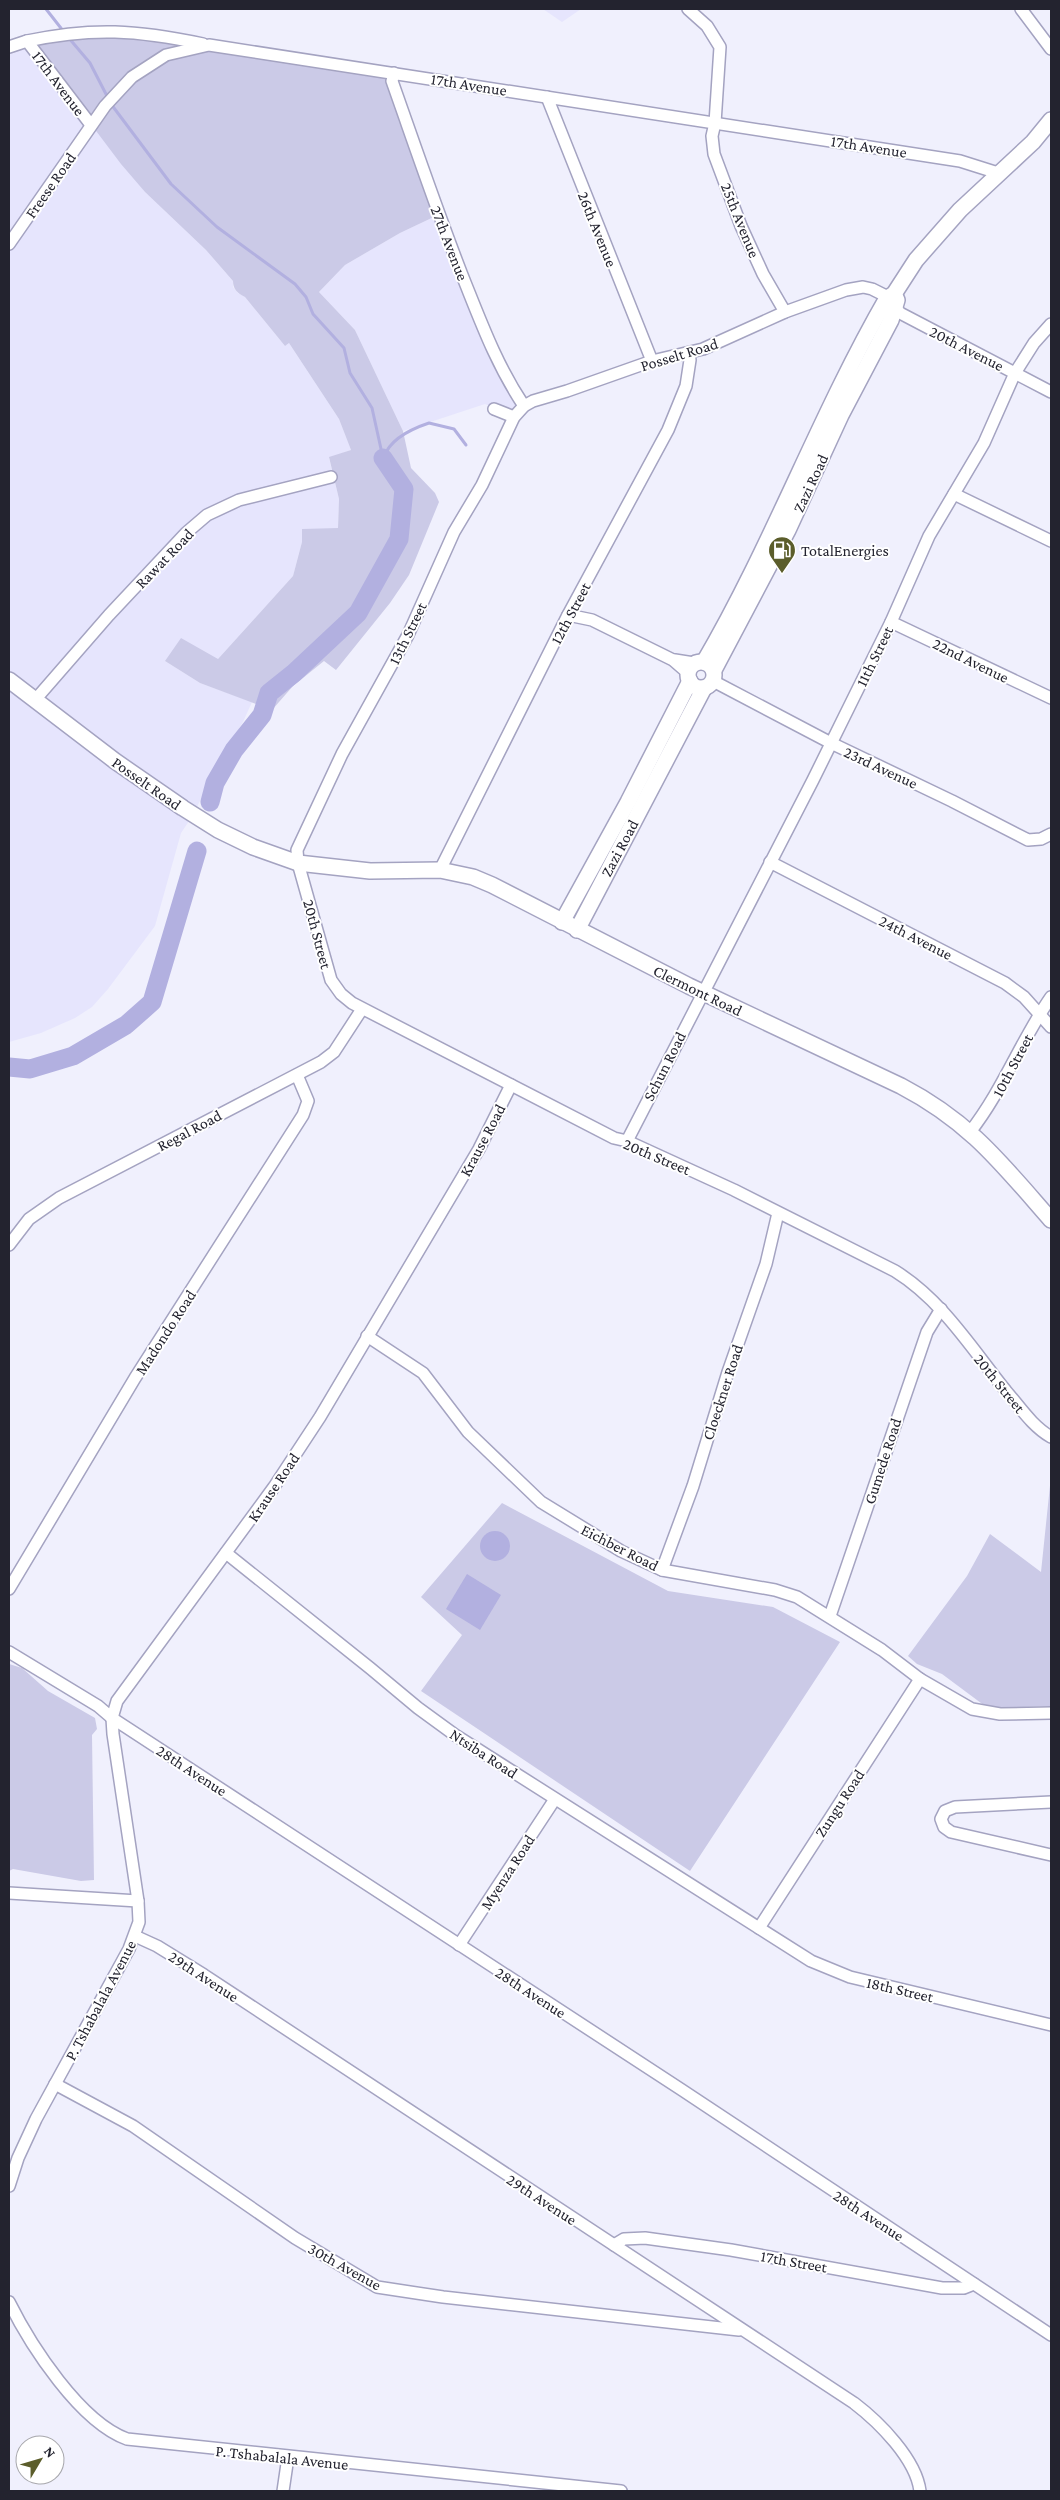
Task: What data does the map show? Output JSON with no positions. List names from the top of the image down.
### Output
{
  "streets": {
    "street": [
      "17th Avenue",
      "Freese Road",
      "25th Avenue",
      "26th Avenue",
      "27th Avenue",
      "20th Avenue",
      "Posselt Road",
      "Zazi Road",
      "Rawat Road",
      "12th Street",
      "13th Street",
      "11th Street",
      "22nd Avenue",
      "23rd Avenue",
      "20th Street",
      "24th Avenue",
      "Clermont Road",
      "10th Street",
      "Schun Road",
      "Regal Road",
      "Krause Road",
      "Madondo Road",
      "Cloeckner Road",
      "Gumede Road",
      "Eichber Road",
      "Ntsiba Road",
      "28th Avenue",
      "Zungu Road",
      "Myenza Road",
      "29th Avenue",
      "18th Street",
      "P. Tshabalala Avenue",
      "17th Street",
      "30th Avenue"
    ]
  },
  "crossings": [
    ["17th Avenue", "Freese Road"],
    ["17th Avenue", "25th Avenue"],
    ["17th Avenue", "26th Avenue"],
    ["17th Avenue", "27th Avenue"],
    ["17th Avenue", "Zazi Road"],
    ["25th Avenue", "Posselt Road"],
    ["26th Avenue", "Posselt Road"],
    ["27th Avenue", "Posselt Road"],
    ["27th Avenue", "13th Street"],
    ["20th Avenue", "Posselt Road"],
    ["20th Avenue", "Zazi Road"],
    ["20th Avenue", "11th Street"],
    ["Posselt Road", "Zazi Road"],
    ["Posselt Road", "Rawat Road"],
    ["Posselt Road", "12th Street"],
    ["Posselt Road", "13th Street"],
    ["Posselt Road", "20th Street"],
    ["Posselt Road", "Clermont Road"],
    ["Zazi Road", "23rd Avenue"],
    ["Zazi Road", "Clermont Road"],
    ["12th Street", "23rd Avenue"],
    ["12th Street", "Clermont Road"],
    ["13th Street", "20th Street"],
    ["13th Street", "Clermont Road"],
    ["11th Street", "22nd Avenue"],
    ["11th Street", "23rd Avenue"],
    ["11th Street", "24th Avenue"],
    ["11th Street", "Clermont Road"],
    ["11th Street", "Schun Road"],
    ["20th Street", "Clermont Road"],
    ["20th Street", "Schun Road"],
    ["20th Street", "Regal Road"],
    ["20th Street", "Krause Road"],
    ["20th Street", "Cloeckner Road"],
    ["20th Street", "Gumede Road"],
    ["24th Avenue", "10th Street"],
    ["Clermont Road", "10th Street"],
    ["Clermont Road", "Schun Road"],
    ["Regal Road", "Madondo Road"],
    ["Krause Road", "Eichber Road"],
    ["Krause Road", "Ntsiba Road"],
    ["Krause Road", "28th Avenue"],
    ["Krause Road", "P. Tshabalala Avenue"],
    ["Cloeckner Road", "Eichber Road"],
    ["Gumede Road", "Eichber Road"],
    ["Eichber Road", "Zungu Road"],
    ["Ntsiba Road", "Zungu Road"],
    ["Ntsiba Road", "Myenza Road"],
    ["Ntsiba Road", "18th Street"],
    ["28th Avenue", "Myenza Road"],
    ["28th Avenue", "17th Street"],
    ["Zungu Road", "18th Street"],
    ["29th Avenue", "P. Tshabalala Avenue"],
    ["29th Avenue", "17th Street"],
    ["29th Avenue", "30th Avenue"],
    ["P. Tshabalala Avenue", "30th Avenue"]
  ],
  "places": {
    "fuel station": ["TotalEnergies"]
  },
  "north": "top right"
}
